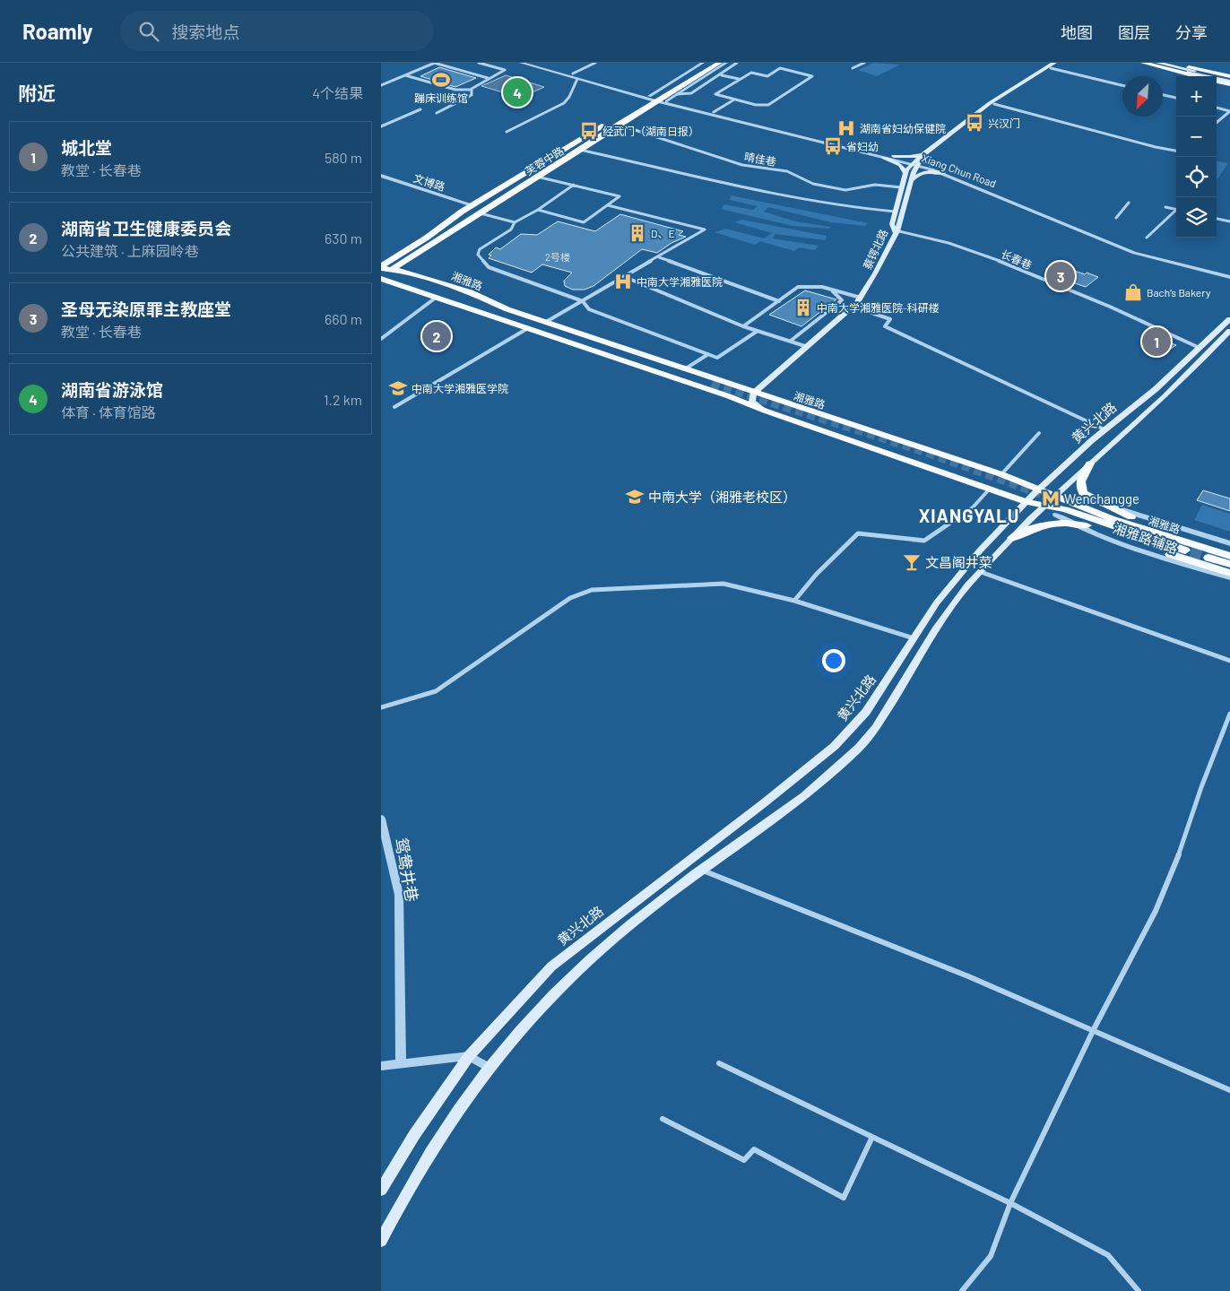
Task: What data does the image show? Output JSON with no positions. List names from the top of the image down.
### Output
{
  "streets": {
    "main road": [
      "芙蓉中路",
      "蔡锷北路",
      "湘雅路",
      "黄兴北路"
    ],
    "street": [
      "晴佳巷",
      "Xiang Chun Road",
      "文博路",
      "长春巷",
      "湘雅路辅路",
      "鸳鸯井巷"
    ]
  },
  "crossings": [
    ["晴佳巷", "芙蓉中路"],
    ["晴佳巷", "蔡锷北路"],
    ["芙蓉中路", "Xiang Chun Road"],
    ["芙蓉中路", "文博路"],
    ["芙蓉中路", "湘雅路"],
    ["Xiang Chun Road", "蔡锷北路"],
    ["蔡锷北路", "长春巷"],
    ["蔡锷北路", "湘雅路"],
    ["长春巷", "黄兴北路"],
    ["湘雅路", "黄兴北路"]
  ],
  "districts": ["XIANGYALU"],
  "places": {
    "sports": ["蹦床训练馆"],
    "bus stop": ["兴汉门", "经武门（湖南日报）", "省妇幼"],
    "hospital": ["湖南省妇幼保健院", "中南大学湘雅医院"],
    "building": ["D、E", "中南大学湘雅医院-科研楼"],
    "shop": ["Bach’s Bakery"],
    "school or university": ["中南大学湘雅医学院", "中南大学（湘雅老校区）"],
    "metro station": ["Wenchangge"],
    "bar": ["文昌阁井菜"]
  },
  "house_numbers": ["2号楼"],
  "north": "bottom left",
  "page": {
    "header": "Roamly",
    "search": "搜索地点",
    "nav": ["地图", "图层", "分享"],
    "heading": ["附近", "4个结果"],
    "map_buttons": ["+", "−"],
    "pins": [
      "4",
      "3",
      "2",
      "1"
    ],
    "list": [
      {
        "mark": "1",
        "name": "城北堂",
        "note": "教堂 · 长春巷",
        "value": "580 m"
      },
      {
        "mark": "2",
        "name": "湖南省卫生健康委员会",
        "note": "公共建筑 · 上麻园岭巷",
        "value": "630 m"
      },
      {
        "mark": "3",
        "name": "圣母无染原罪主教座堂",
        "note": "教堂 · 长春巷",
        "value": "660 m"
      },
      {
        "mark": "4",
        "name": "湖南省游泳馆",
        "note": "体育 · 体育馆路",
        "value": "1.2 km"
      }
    ]
  }
}
